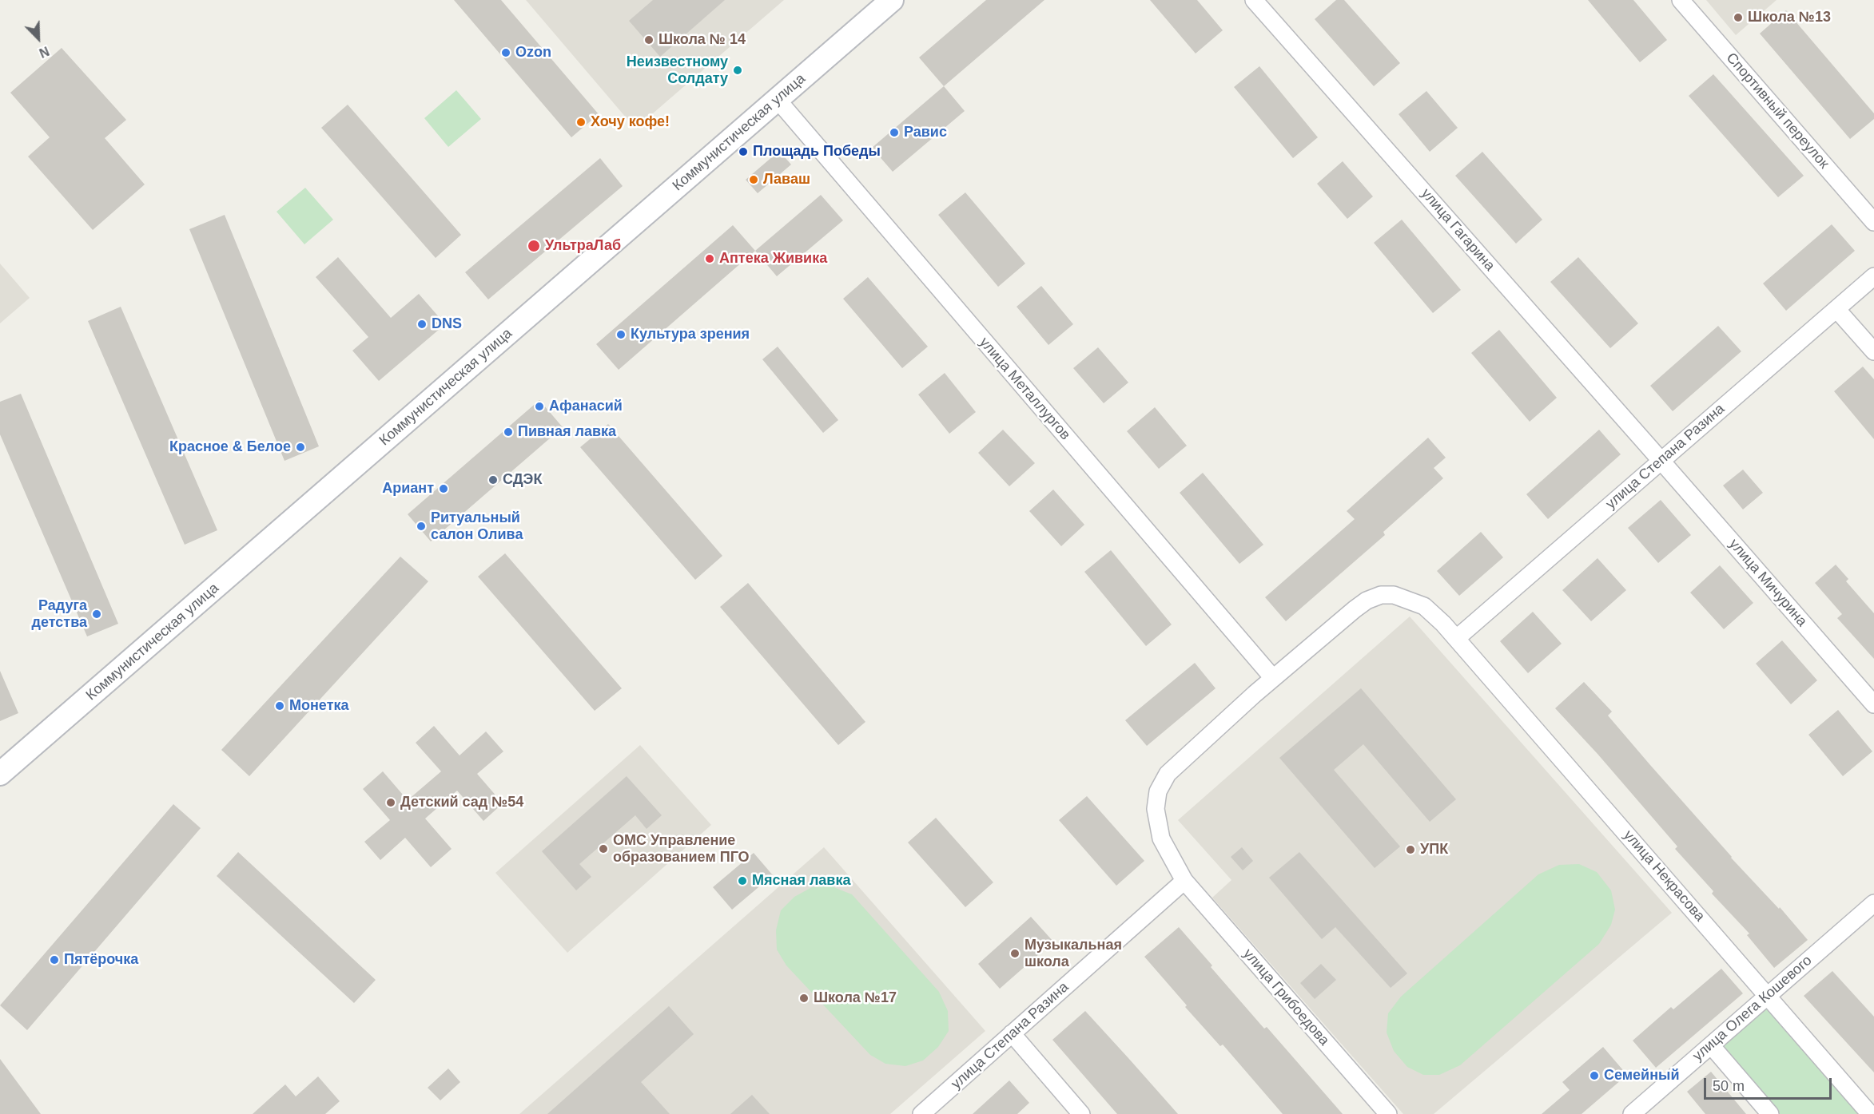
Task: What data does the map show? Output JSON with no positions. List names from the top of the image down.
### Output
{
  "streets": {
    "street": [
      "Спортивный переулок",
      "Коммунистическая улица",
      "улица Гагарина",
      "улица Металлургов",
      "улица Степана Разина",
      "улица Мичурина",
      "улица Некрасова",
      "улица Грибоедова",
      "улица Олега Кошевого"
    ]
  },
  "crossings": [
    ["Коммунистическая улица", "улица Металлургов"],
    ["улица Гагарина", "улица Степана Разина"],
    ["улица Гагарина", "улица Мичурина"],
    ["улица Металлургов", "улица Некрасова"],
    ["улица Металлургов", "улица Грибоедова"],
    ["улица Степана Разина", "улица Мичурина"],
    ["улица Степана Разина", "улица Некрасова"],
    ["улица Степана Разина", "улица Грибоедова"],
    ["улица Некрасова", "улица Грибоедова"],
    ["улица Некрасова", "улица Олега Кошевого"]
  ],
  "places": [
    "Школа №13",
    "Школа № 14",
    "Ozon",
    "Неизвестному Солдату",
    "Хочу кофе!",
    "Равис",
    "Площадь Победы",
    "Лаваш",
    "УльтраЛаб",
    "Аптека Живика",
    "DNS",
    "Культура зрения",
    "Афанасий",
    "Пивная лавка",
    "Красное & Белое",
    "СДЭК",
    "Ариант",
    "Ритуальный салон Олива",
    "Радуга детства",
    "Монетка",
    "Детский сад №54",
    "ОМС Управление образованием ПГО",
    "УПК",
    "Мясная лавка",
    "Музыкальная школа",
    "Пятёрочка",
    "Школа №17",
    "Семейный"
  ],
  "scale_bar": "50 m",
  "north": "bottom right"
}
